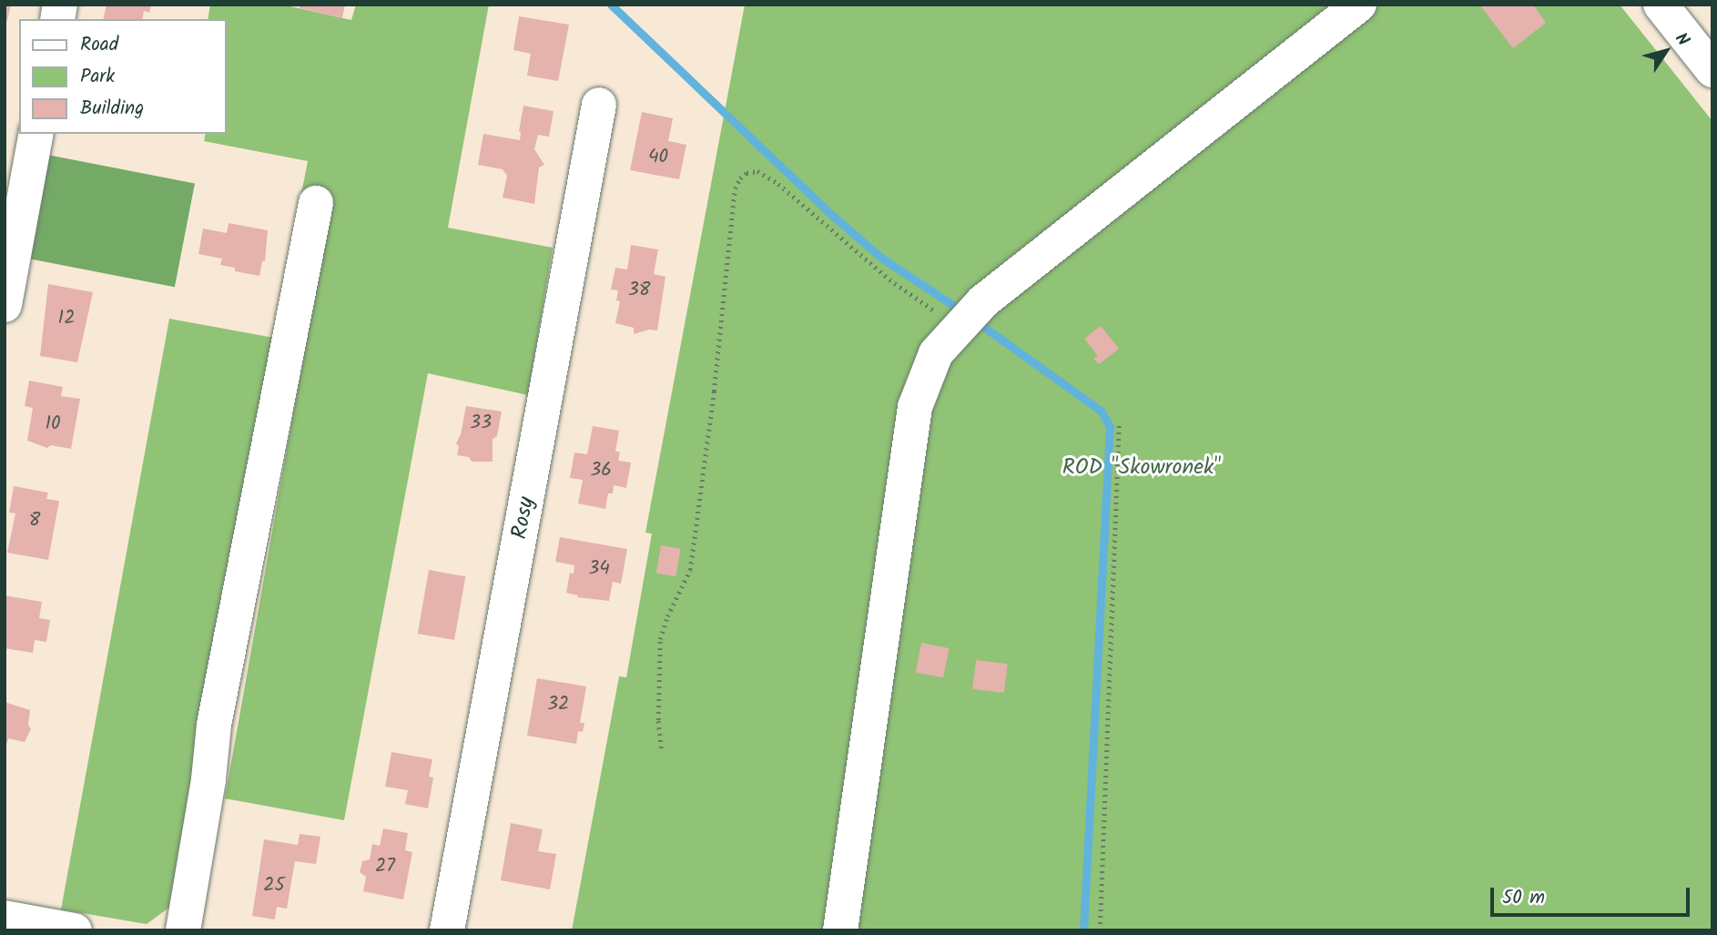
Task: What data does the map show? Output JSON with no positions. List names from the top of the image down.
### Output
{
  "streets": {
    "street": ["Rosy"]
  },
  "parks": ["ROD \"Skowronek\""],
  "house_numbers": [
    "40",
    "38",
    "12",
    "33",
    "10",
    "36",
    "8",
    "34",
    "32",
    "27",
    "25"
  ],
  "legend": ["Road", "Park", "Building"],
  "scale_bar": "50 m",
  "north": "top right"
}
